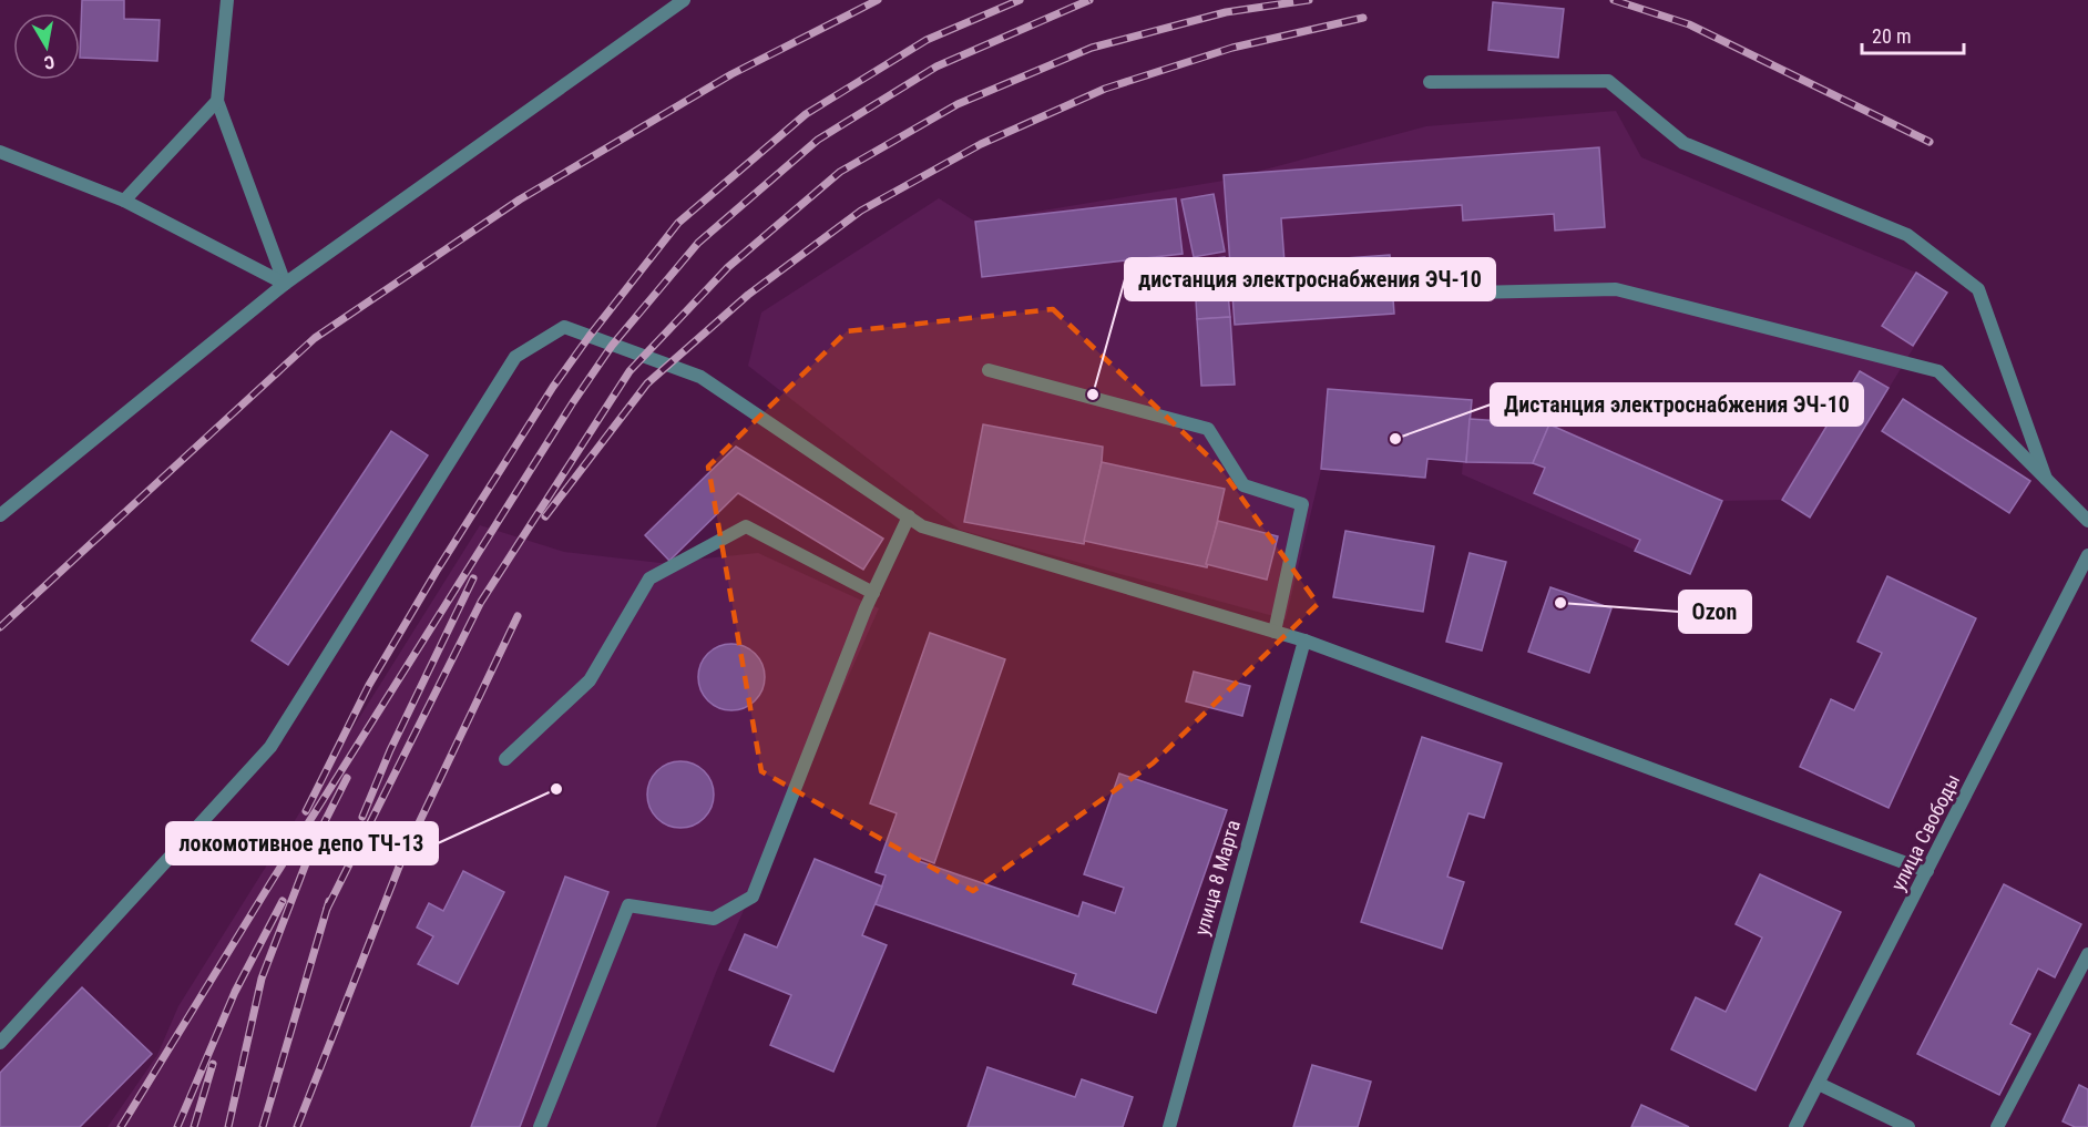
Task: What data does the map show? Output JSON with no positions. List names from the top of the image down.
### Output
{
  "streets": {
    "street": ["улица Свободы", "улица 8 Марта"]
  },
  "places": [
    "дистанция электроснабжения ЭЧ-10",
    "Дистанция электроснабжения ЭЧ-10",
    "Ozon",
    "локомотивное депо ТЧ-13"
  ],
  "scale_bar": "20 m",
  "north": "bottom"
}
